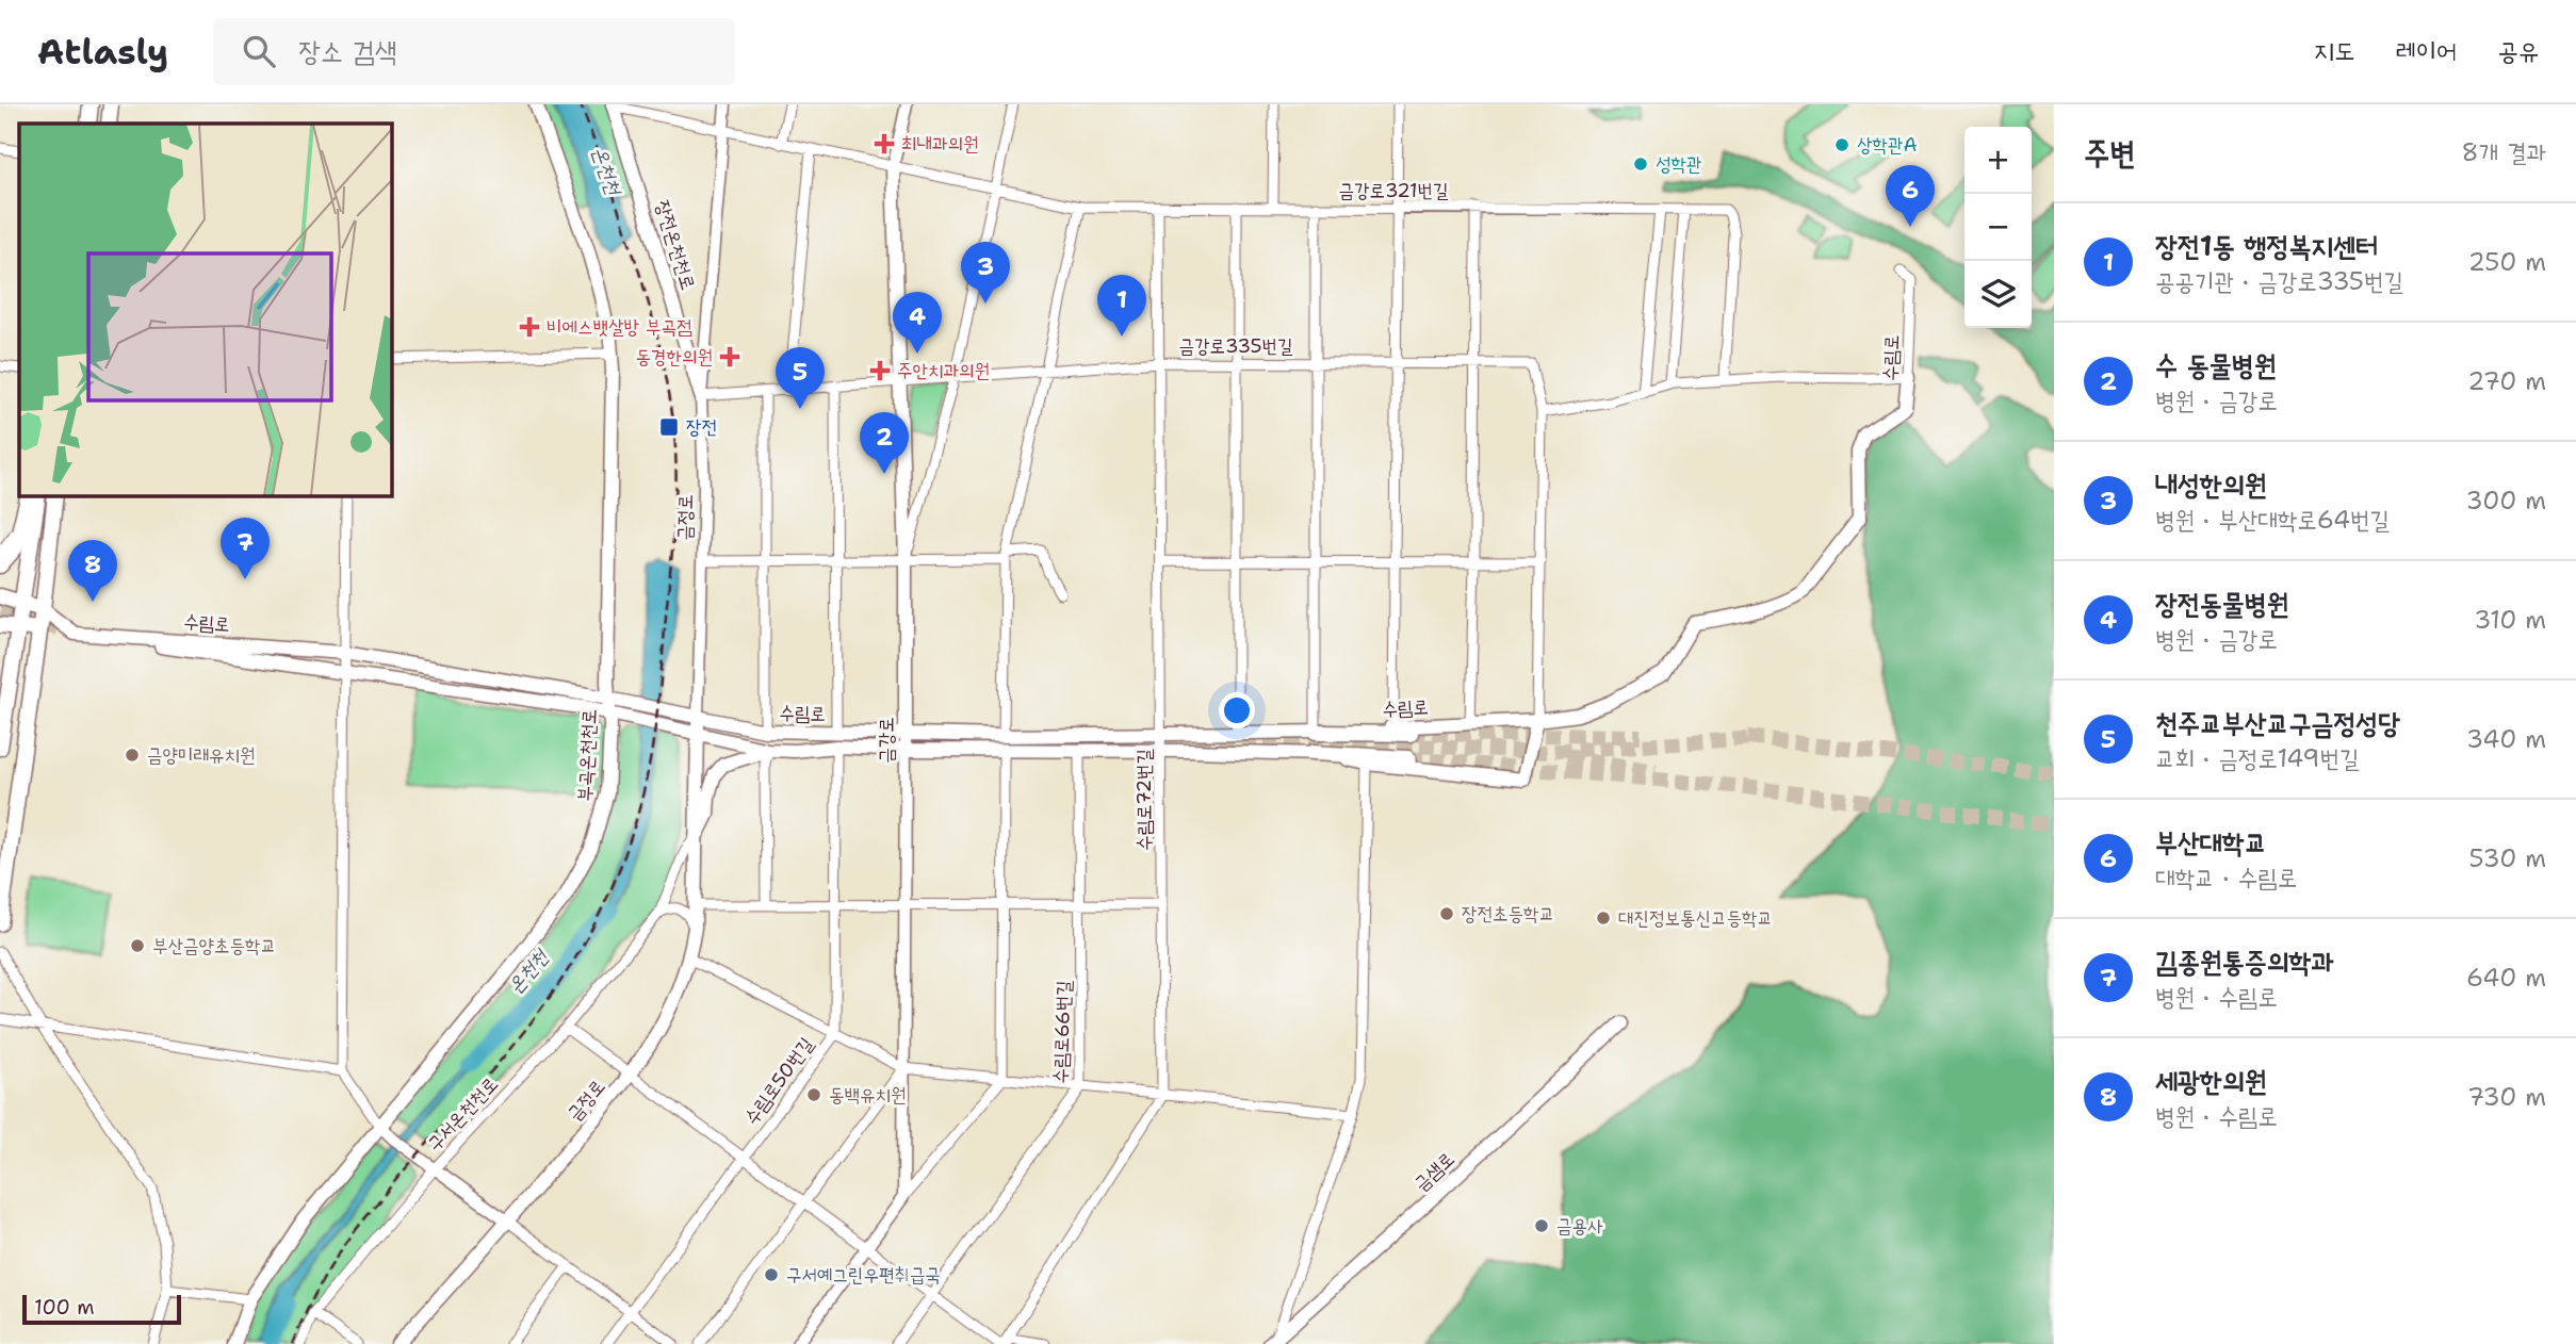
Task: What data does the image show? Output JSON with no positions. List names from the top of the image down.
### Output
{
  "streets": {
    "main road": [
      "장전온천천로",
      "수림로",
      "금정로",
      "금강로",
      "부곡온천천로",
      "금샘로"
    ],
    "street": [
      "금강로321번길",
      "금강로335번길",
      "수림로72번길",
      "수림로66번길",
      "수림로50번길",
      "구서온천천로"
    ]
  },
  "crossings": [
    ["금강로321번길", "금강로"],
    ["금강로321번길", "수림로72번길"],
    ["장전온천천로", "금강로335번길"],
    ["장전온천천로", "금정로"],
    ["금강로335번길", "금정로"],
    ["금강로335번길", "금강로"],
    ["금강로335번길", "수림로72번길"],
    ["금강로335번길", "수림로50번길"],
    ["수림로", "금정로"],
    ["수림로", "금강로"],
    ["수림로", "부곡온천천로"],
    ["수림로", "수림로72번길"],
    ["수림로", "수림로66번길"],
    ["수림로", "수림로50번길"],
    ["금정로", "구서온천천로"]
  ],
  "water": ["온천천"],
  "places": {
    "health": [
      "최내과의원",
      "비에스뱃살방 부곡점",
      "동경한의원",
      "주안치과의원"
    ],
    "other": [
      "상학관A",
      "성학관",
      "금양미래유치원",
      "장전초등학교",
      "대진정보통신고등학교",
      "부산금양초등학교",
      "동백유치원",
      "금용사",
      "구서예그린우편취급국"
    ],
    "transit": ["장전"]
  },
  "scale_bar": "100 m",
  "page": {
    "header": "Atlasly",
    "search": "장소 검색",
    "nav": ["지도", "레이어", "공유"],
    "heading": ["주변", "8개 결과"],
    "map_buttons": ["+", "−"],
    "pins": [
      "6",
      "3",
      "1",
      "4",
      "5",
      "2",
      "7",
      "8"
    ],
    "list": [
      {
        "mark": "1",
        "name": "장전1동 행정복지센터",
        "note": "공공기관 · 금강로335번길",
        "value": "250 m"
      },
      {
        "mark": "2",
        "name": "수 동물병원",
        "note": "병원 · 금강로",
        "value": "270 m"
      },
      {
        "mark": "3",
        "name": "내성한의원",
        "note": "병원 · 부산대학로64번길",
        "value": "300 m"
      },
      {
        "mark": "4",
        "name": "장전동물병원",
        "note": "병원 · 금강로",
        "value": "310 m"
      },
      {
        "mark": "5",
        "name": "천주교부산교구금정성당",
        "note": "교회 · 금정로149번길",
        "value": "340 m"
      },
      {
        "mark": "6",
        "name": "부산대학교",
        "note": "대학교 · 수림로",
        "value": "530 m"
      },
      {
        "mark": "7",
        "name": "김종원통증의학과",
        "note": "병원 · 수림로",
        "value": "640 m"
      },
      {
        "mark": "8",
        "name": "세광한의원",
        "note": "병원 · 수림로",
        "value": "730 m"
      }
    ],
    "scale": "100 m"
  }
}
